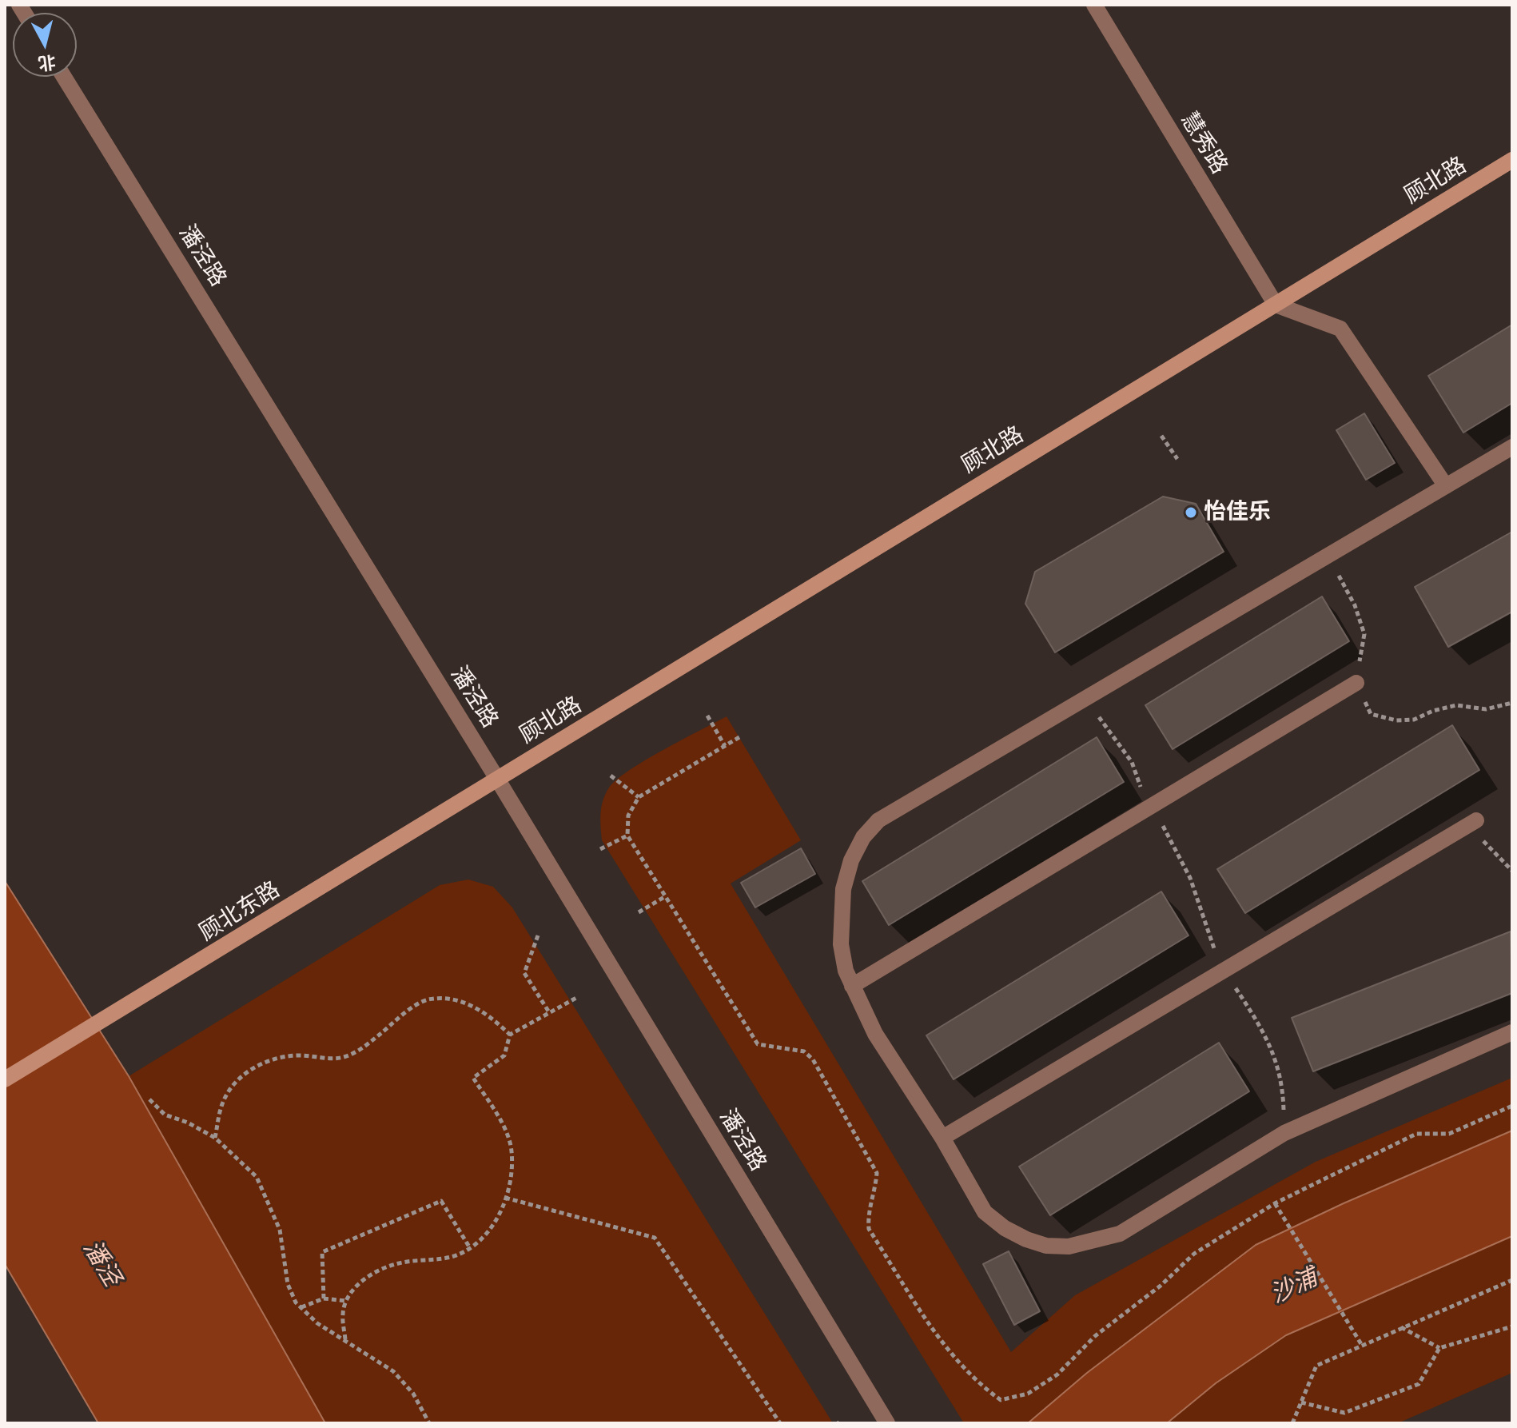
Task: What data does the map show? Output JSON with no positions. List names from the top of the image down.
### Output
{
  "streets": {
    "street": [
      "慧秀路",
      "顾北路",
      "潘泾路",
      "顾北东路"
    ]
  },
  "crossings": [
    ["慧秀路", "顾北路"],
    ["顾北路", "潘泾路"],
    ["顾北路", "顾北东路"],
    ["潘泾路", "顾北东路"]
  ],
  "water": ["潘泾", "沙浦"],
  "places": ["怡佳乐"],
  "north": "bottom"
}
